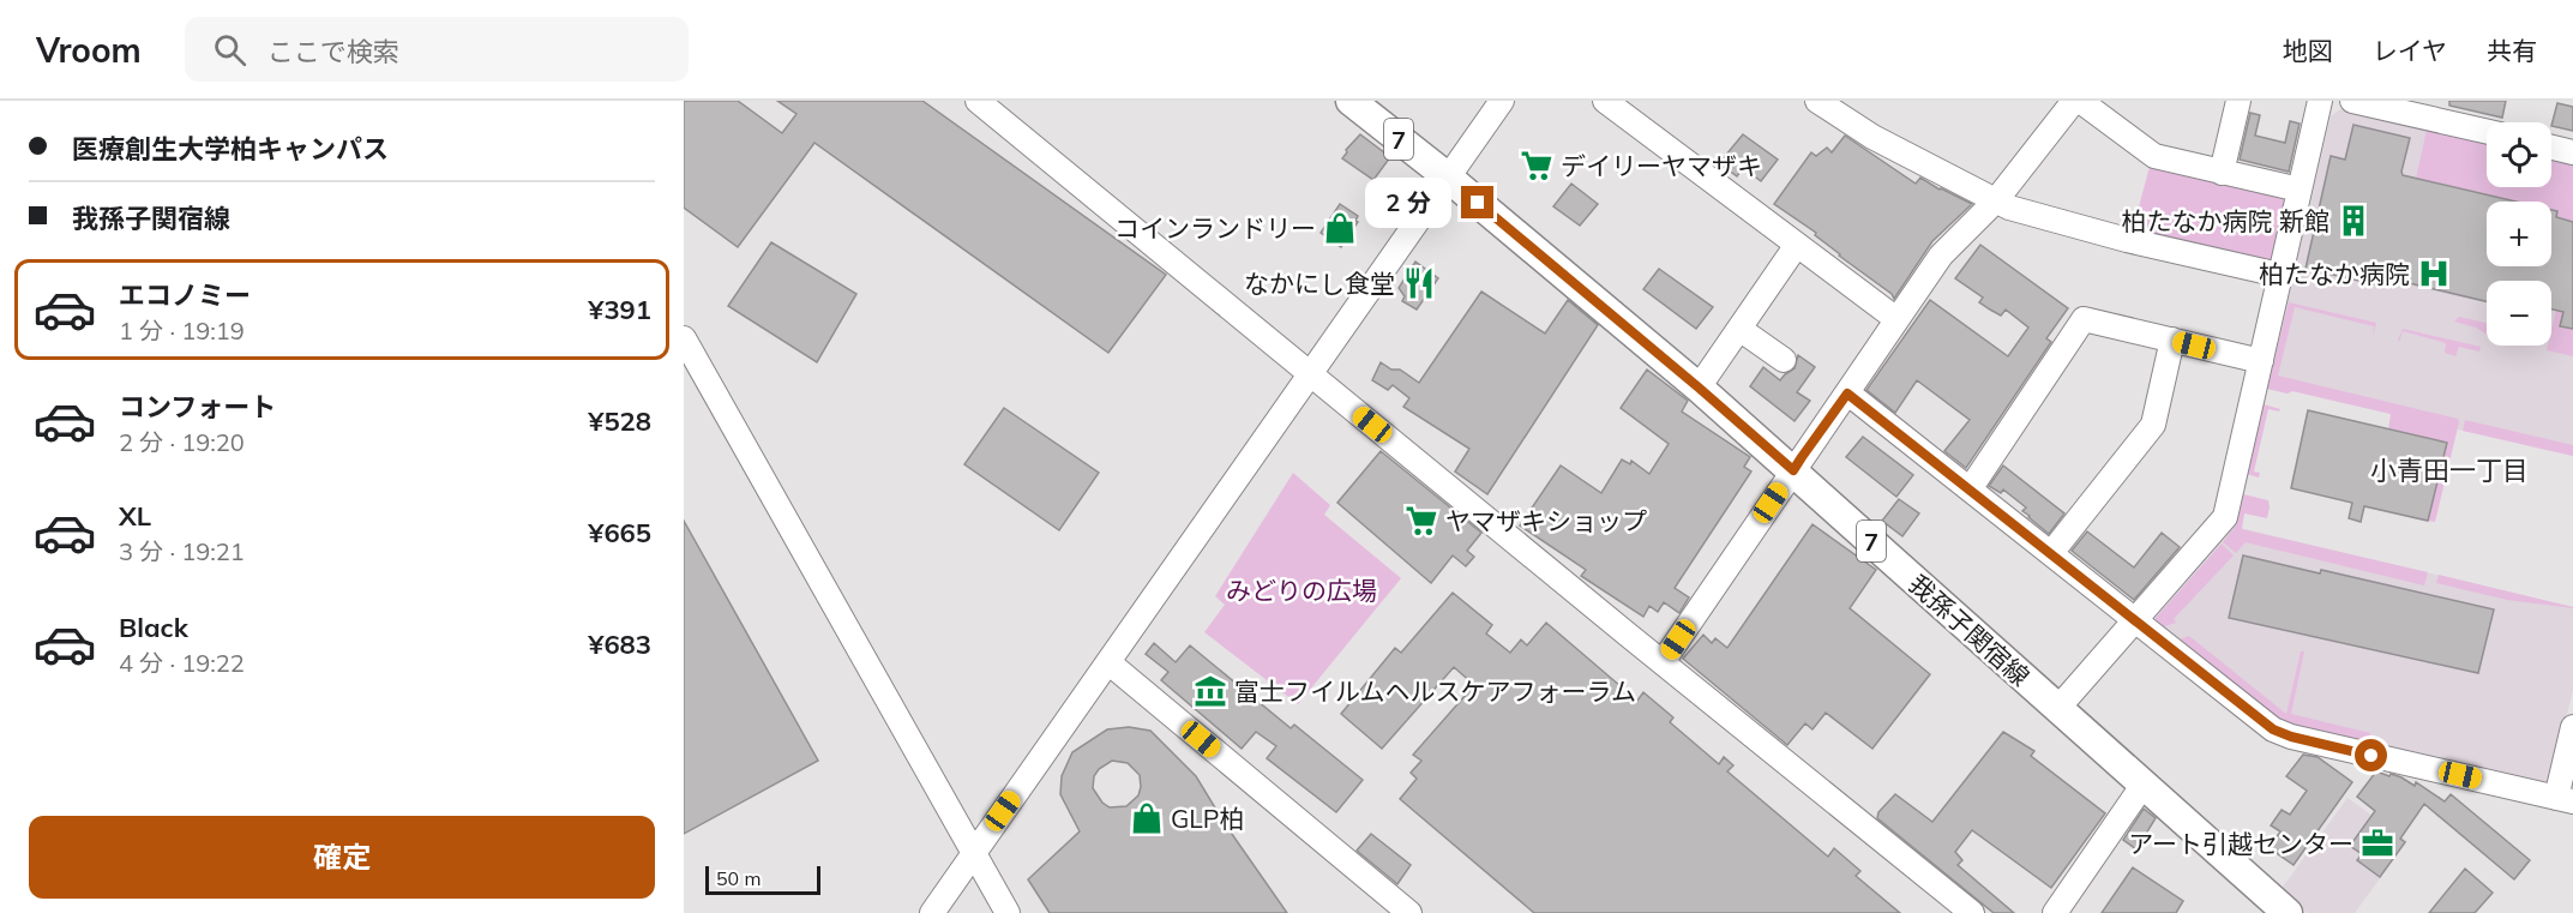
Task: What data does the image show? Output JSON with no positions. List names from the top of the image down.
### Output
{
  "streets": {
    "main road": ["7", "我孫子関宿線"]
  },
  "districts": ["小青田一丁目"],
  "parks": ["みどりの広場"],
  "places": {
    "supermarket": ["デイリーヤマザキ", "ヤマザキショップ"],
    "building": ["柏たなか病院 新館"],
    "shop": ["コインランドリー", "GLP柏"],
    "hospital": ["柏たなか病院"],
    "restaurant": ["なかにし食堂"],
    "museum": ["富士フイルムヘルスケアフォーラム"],
    "office": ["アート引越センター"]
  },
  "scale_bar": "50 m",
  "page": {
    "header": "Vroom",
    "search": "ここで検索",
    "nav": ["地図", "レイヤ", "共有"],
    "banner": ["医療創生大学柏キャンパス", "我孫子関宿線"],
    "map_buttons": ["+", "−"],
    "bubble": "2 分",
    "list": [
      {
        "name": "エコノミー",
        "note": "1 分 · 19:19",
        "value": "¥391"
      },
      {
        "name": "コンフォート",
        "note": "2 分 · 19:20",
        "value": "¥528"
      },
      {
        "name": "XL",
        "note": "3 分 · 19:21",
        "value": "¥665"
      },
      {
        "name": "Black",
        "note": "4 分 · 19:22",
        "value": "¥683"
      }
    ],
    "buttons": "確定",
    "scale": "50 m"
  }
}
